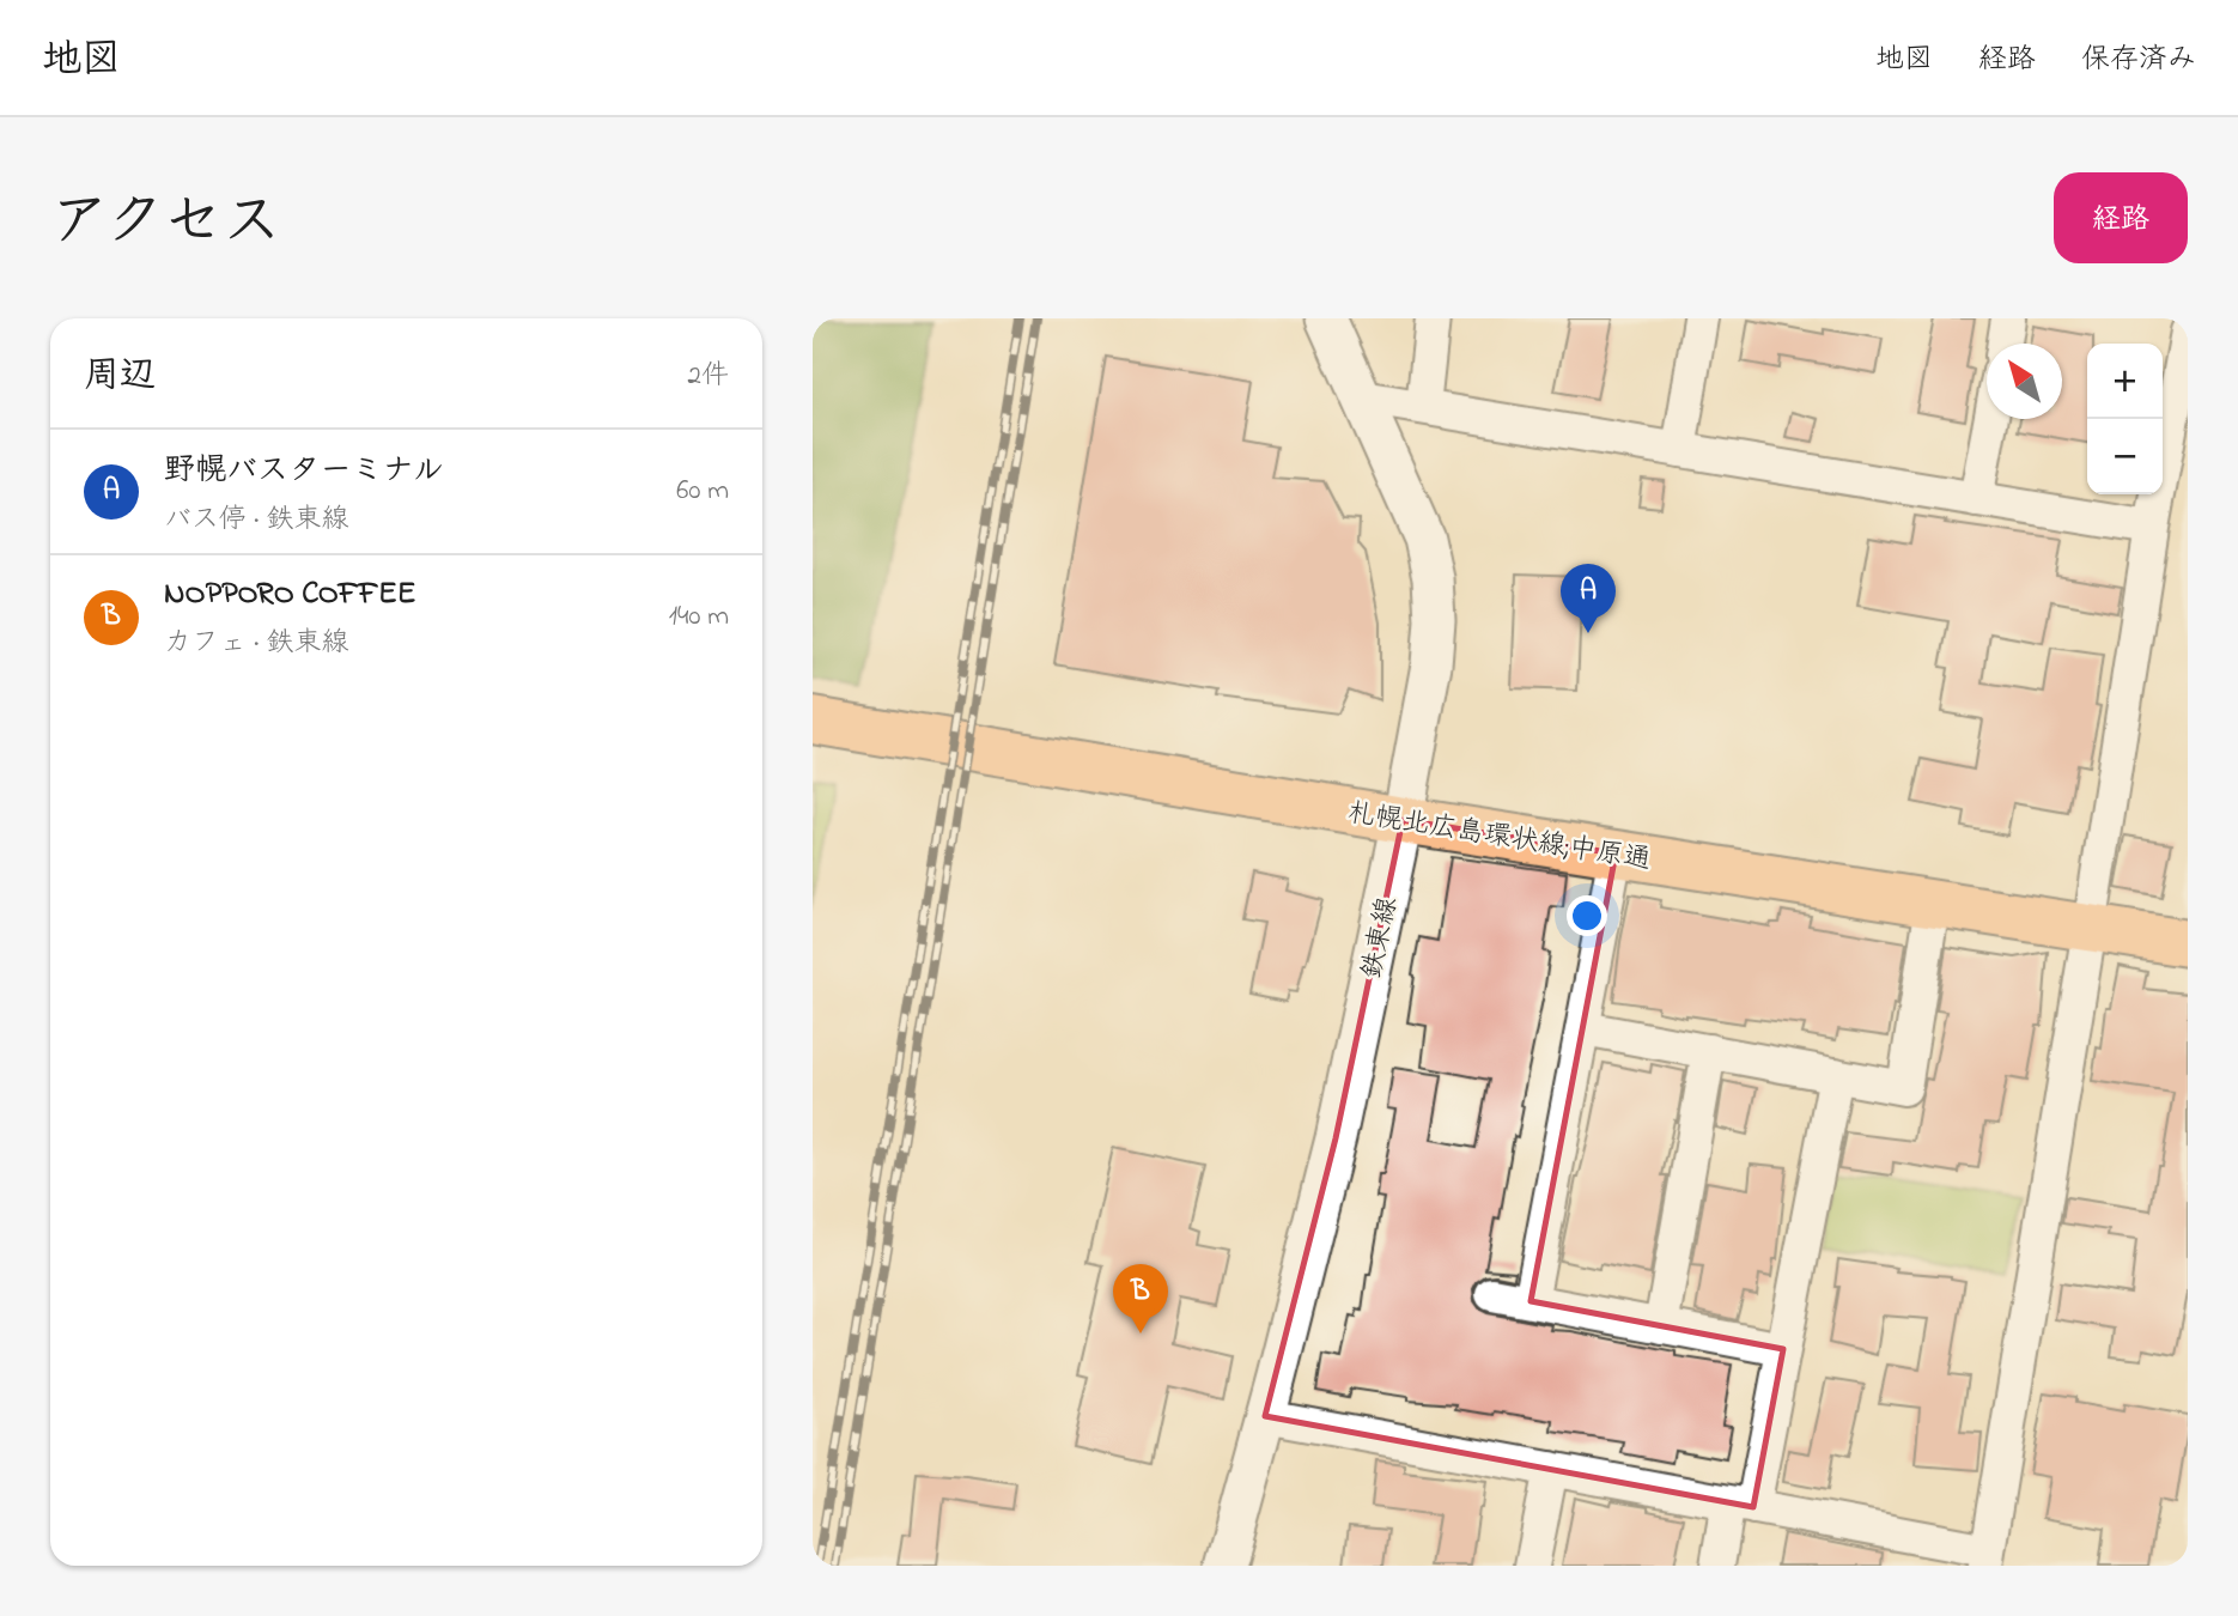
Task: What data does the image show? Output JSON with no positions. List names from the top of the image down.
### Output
{
  "streets": {
    "main road": ["札幌北広島環状線;中原通"],
    "street": ["鉄東線"]
  },
  "crossings": [
    ["札幌北広島環状線;中原通", "鉄東線"]
  ],
  "north": "top left",
  "page": {
    "header": "地図",
    "nav": ["地図", "経路", "保存済み"],
    "title": "アクセス",
    "buttons": "経路",
    "heading": ["周辺", "2件"],
    "map_buttons": ["+", "−"],
    "list": [
      {
        "mark": "A",
        "name": "野幌バスターミナル",
        "note": "バス停 · 鉄東線",
        "value": "60 m"
      },
      {
        "mark": "B",
        "name": "NOPPORO COFFEE",
        "note": "カフェ · 鉄東線",
        "value": "140 m"
      }
    ],
    "pins": ["A", "B"]
  }
}
